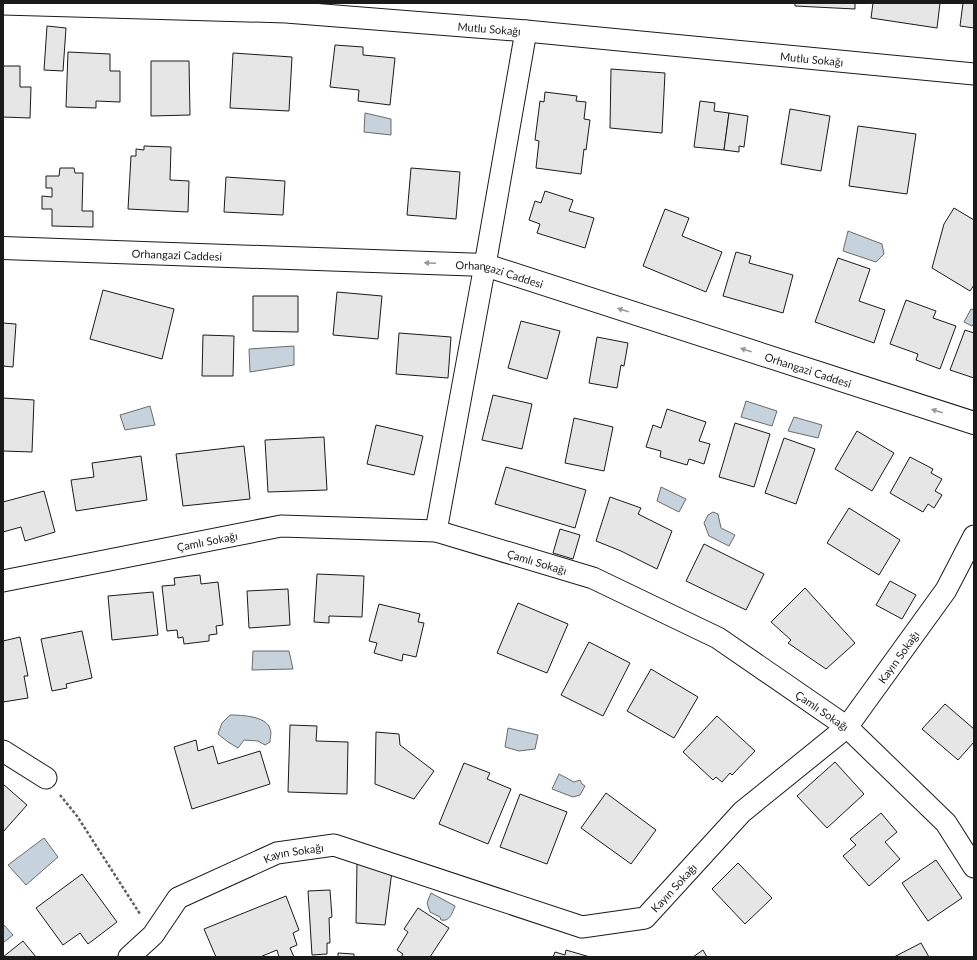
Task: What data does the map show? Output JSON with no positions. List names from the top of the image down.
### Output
{
  "streets": {
    "street": [
      "Mutlu Sokağı",
      "Orhangazi Caddesi",
      "Çamlı Sokağı",
      "Kayın Sokağı"
    ]
  },
  "crossings": [
    ["Çamlı Sokağı", "Kayın Sokağı"]
  ],
  "one_way": ["Orhangazi Caddesi"]
}
